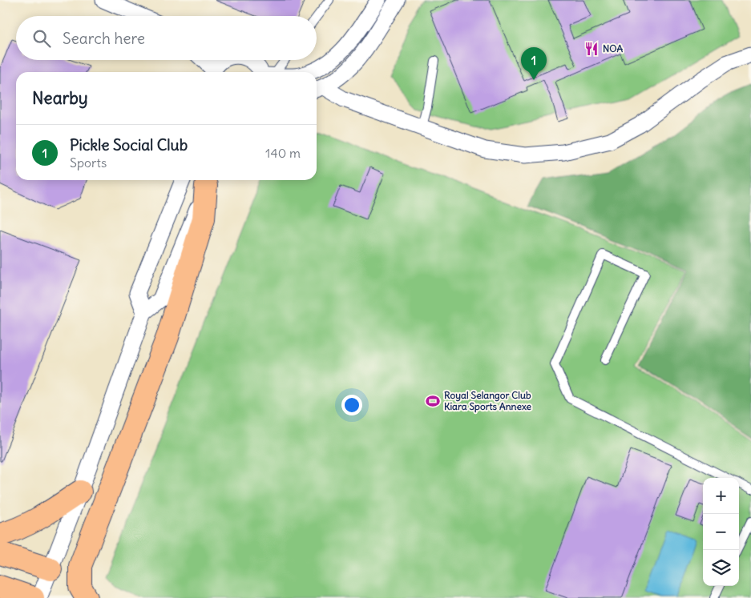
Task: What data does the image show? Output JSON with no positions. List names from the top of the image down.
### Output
{
  "places": {
    "restaurant": ["NOA"],
    "sports": ["Royal Selangor Club Kiara Sports Annexe"]
  },
  "page": {
    "search": "Search here",
    "pins": "1",
    "heading": "Nearby",
    "list": [
      {
        "mark": "1",
        "name": "Pickle Social Club",
        "note": "Sports",
        "value": "140 m"
      }
    ],
    "map_buttons": ["+", "−"]
  }
}
